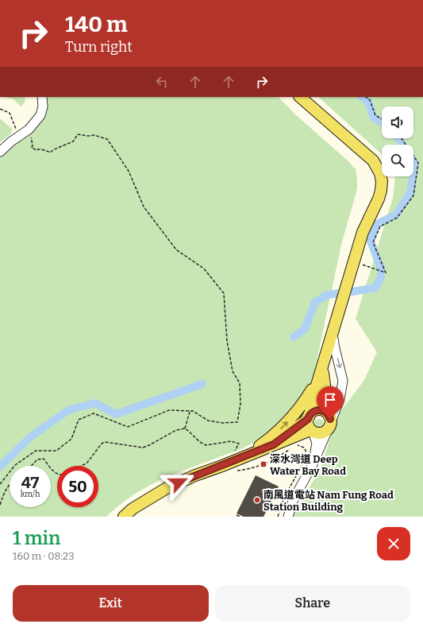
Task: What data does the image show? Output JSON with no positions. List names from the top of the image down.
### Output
{
  "places": {
    "transit": ["深水灣道 Deep Water Bay Road"],
    "other": ["南風道電站 Nam Fung Road Station Building"]
  },
  "page": {
    "turn": ["140 m", "Turn right"],
    "speed": "47 km/h",
    "limit": "50",
    "heading": ["1 min", "160 m · 08:23"],
    "buttons": ["Exit", "Share"]
  }
}
